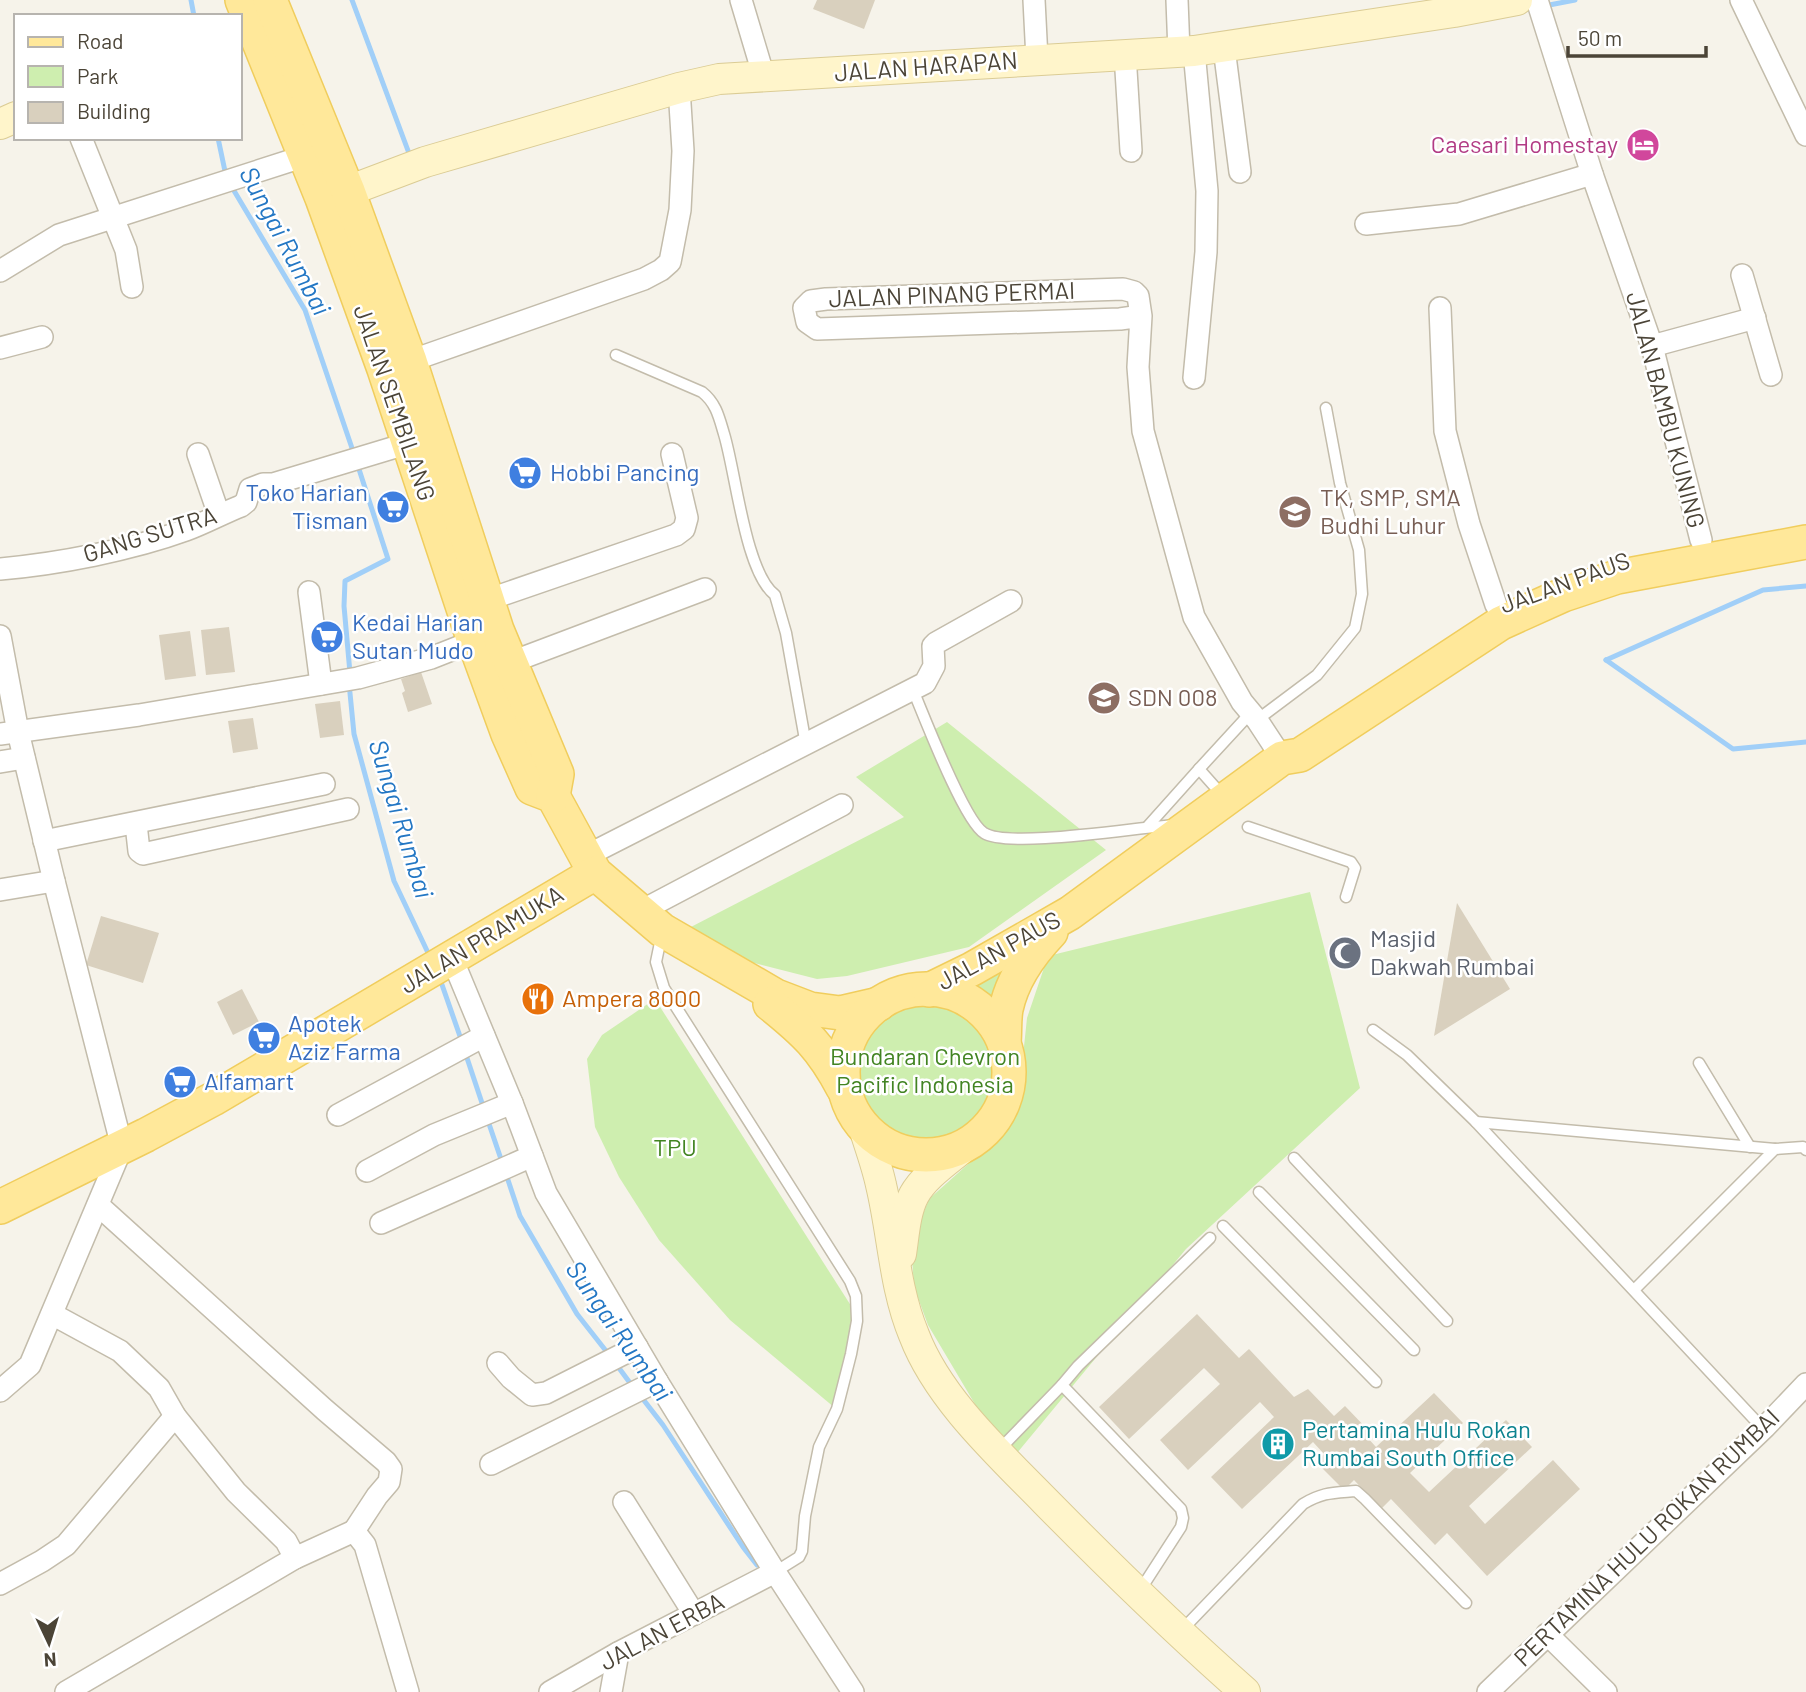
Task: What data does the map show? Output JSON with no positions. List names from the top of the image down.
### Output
{
  "streets": {
    "main road": ["JALAN SEMBILANG", "JALAN PAUS", "JALAN PRAMUKA"],
    "street": [
      "JALAN HARAPAN",
      "JALAN PINANG PERMAI",
      "JALAN BAMBU KUNING",
      "GANG SUTRA",
      "PERTAMINA HULU ROKAN RUMBAI",
      "JALAN ERBA"
    ]
  },
  "crossings": [
    ["JALAN HARAPAN", "JALAN SEMBILANG"],
    ["JALAN SEMBILANG", "GANG SUTRA"],
    ["JALAN SEMBILANG", "JALAN PAUS"],
    ["JALAN SEMBILANG", "JALAN PRAMUKA"],
    ["JALAN BAMBU KUNING", "JALAN PAUS"]
  ],
  "water": ["Sungai Rumbai"],
  "parks": ["Bundaran Chevron Pacific Indonesia", "TPU"],
  "places": {
    "hotel": ["Caesari Homestay"],
    "supermarket": [
      "Hobbi Pancing",
      "Toko Harian Tisman",
      "Kedai Harian Sutan Mudo",
      "Apotek Aziz Farma",
      "Alfamart"
    ],
    "school or university": ["TK, SMP, SMA Budhi Luhur", "SDN 008"],
    "mosque": ["Masjid Dakwah Rumbai"],
    "restaurant": ["Ampera 8000"],
    "building": ["Pertamina Hulu Rokan Rumbai South Office"]
  },
  "legend": ["Road", "Park", "Building"],
  "scale_bar": "50 m",
  "north": "bottom"
}
